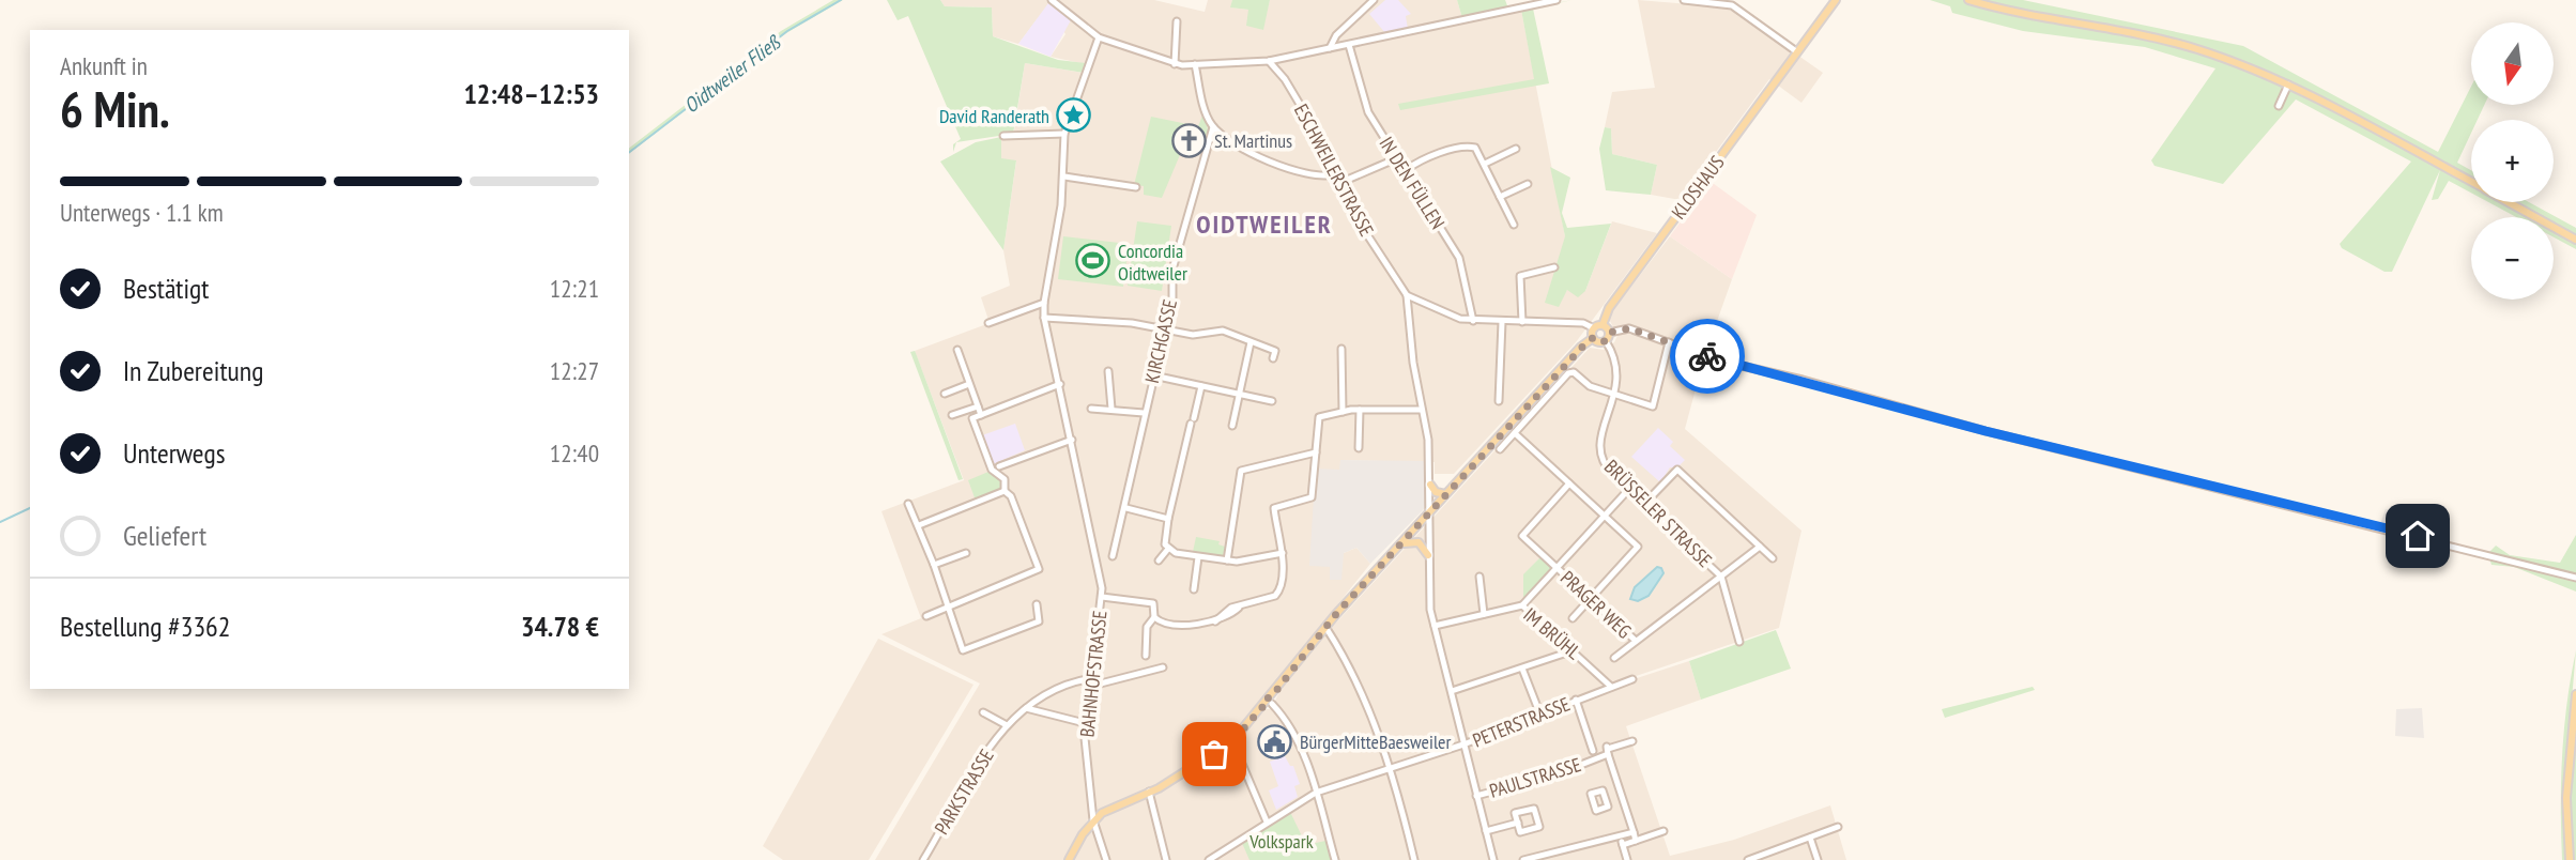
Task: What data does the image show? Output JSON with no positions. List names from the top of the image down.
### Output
{
  "streets": {
    "main road": ["KLOSHAUS"],
    "street": [
      "ESCHWEILERSTRASSE",
      "IN DEN FÜLLEN",
      "KIRCHGASSE",
      "BRÜSSELER STRASSE",
      "PRAGER WEG",
      "IM BRÜHL",
      "BAHNHOFSTRASSE",
      "PETERSTRASSE",
      "PAULSTRASSE",
      "PARKSTRASSE"
    ]
  },
  "crossings": [
    ["ESCHWEILERSTRASSE", "IM BRÜHL"],
    ["ESCHWEILERSTRASSE", "PETERSTRASSE"],
    ["ESCHWEILERSTRASSE", "PAULSTRASSE"],
    ["IM BRÜHL", "PETERSTRASSE"],
    ["BAHNHOFSTRASSE", "PARKSTRASSE"],
    ["PETERSTRASSE", "PAULSTRASSE"]
  ],
  "districts": ["OIDTWEILER"],
  "water": ["Oidtweiler Fließ"],
  "parks": ["Volkspark"],
  "places": {
    "place": ["David Randerath"],
    "church": ["St. Martinus"],
    "sports": ["Concordia Oidtweiler"],
    "public building": ["BürgerMitteBaesweiler"]
  },
  "north": "bottom",
  "page": {
    "map_buttons": ["+", "−"],
    "heading": ["6 Min.", "Ankunft in", "12:48–12:53"],
    "panel": ["Bestellung #3362", "34.78 €"],
    "bar": "Unterwegs · 1.1 km",
    "list": [
      ["Bestätigt", "12:21"],
      ["In Zubereitung", "12:27"],
      ["Unterwegs", "12:40"],
      "Geliefert"
    ]
  }
}
